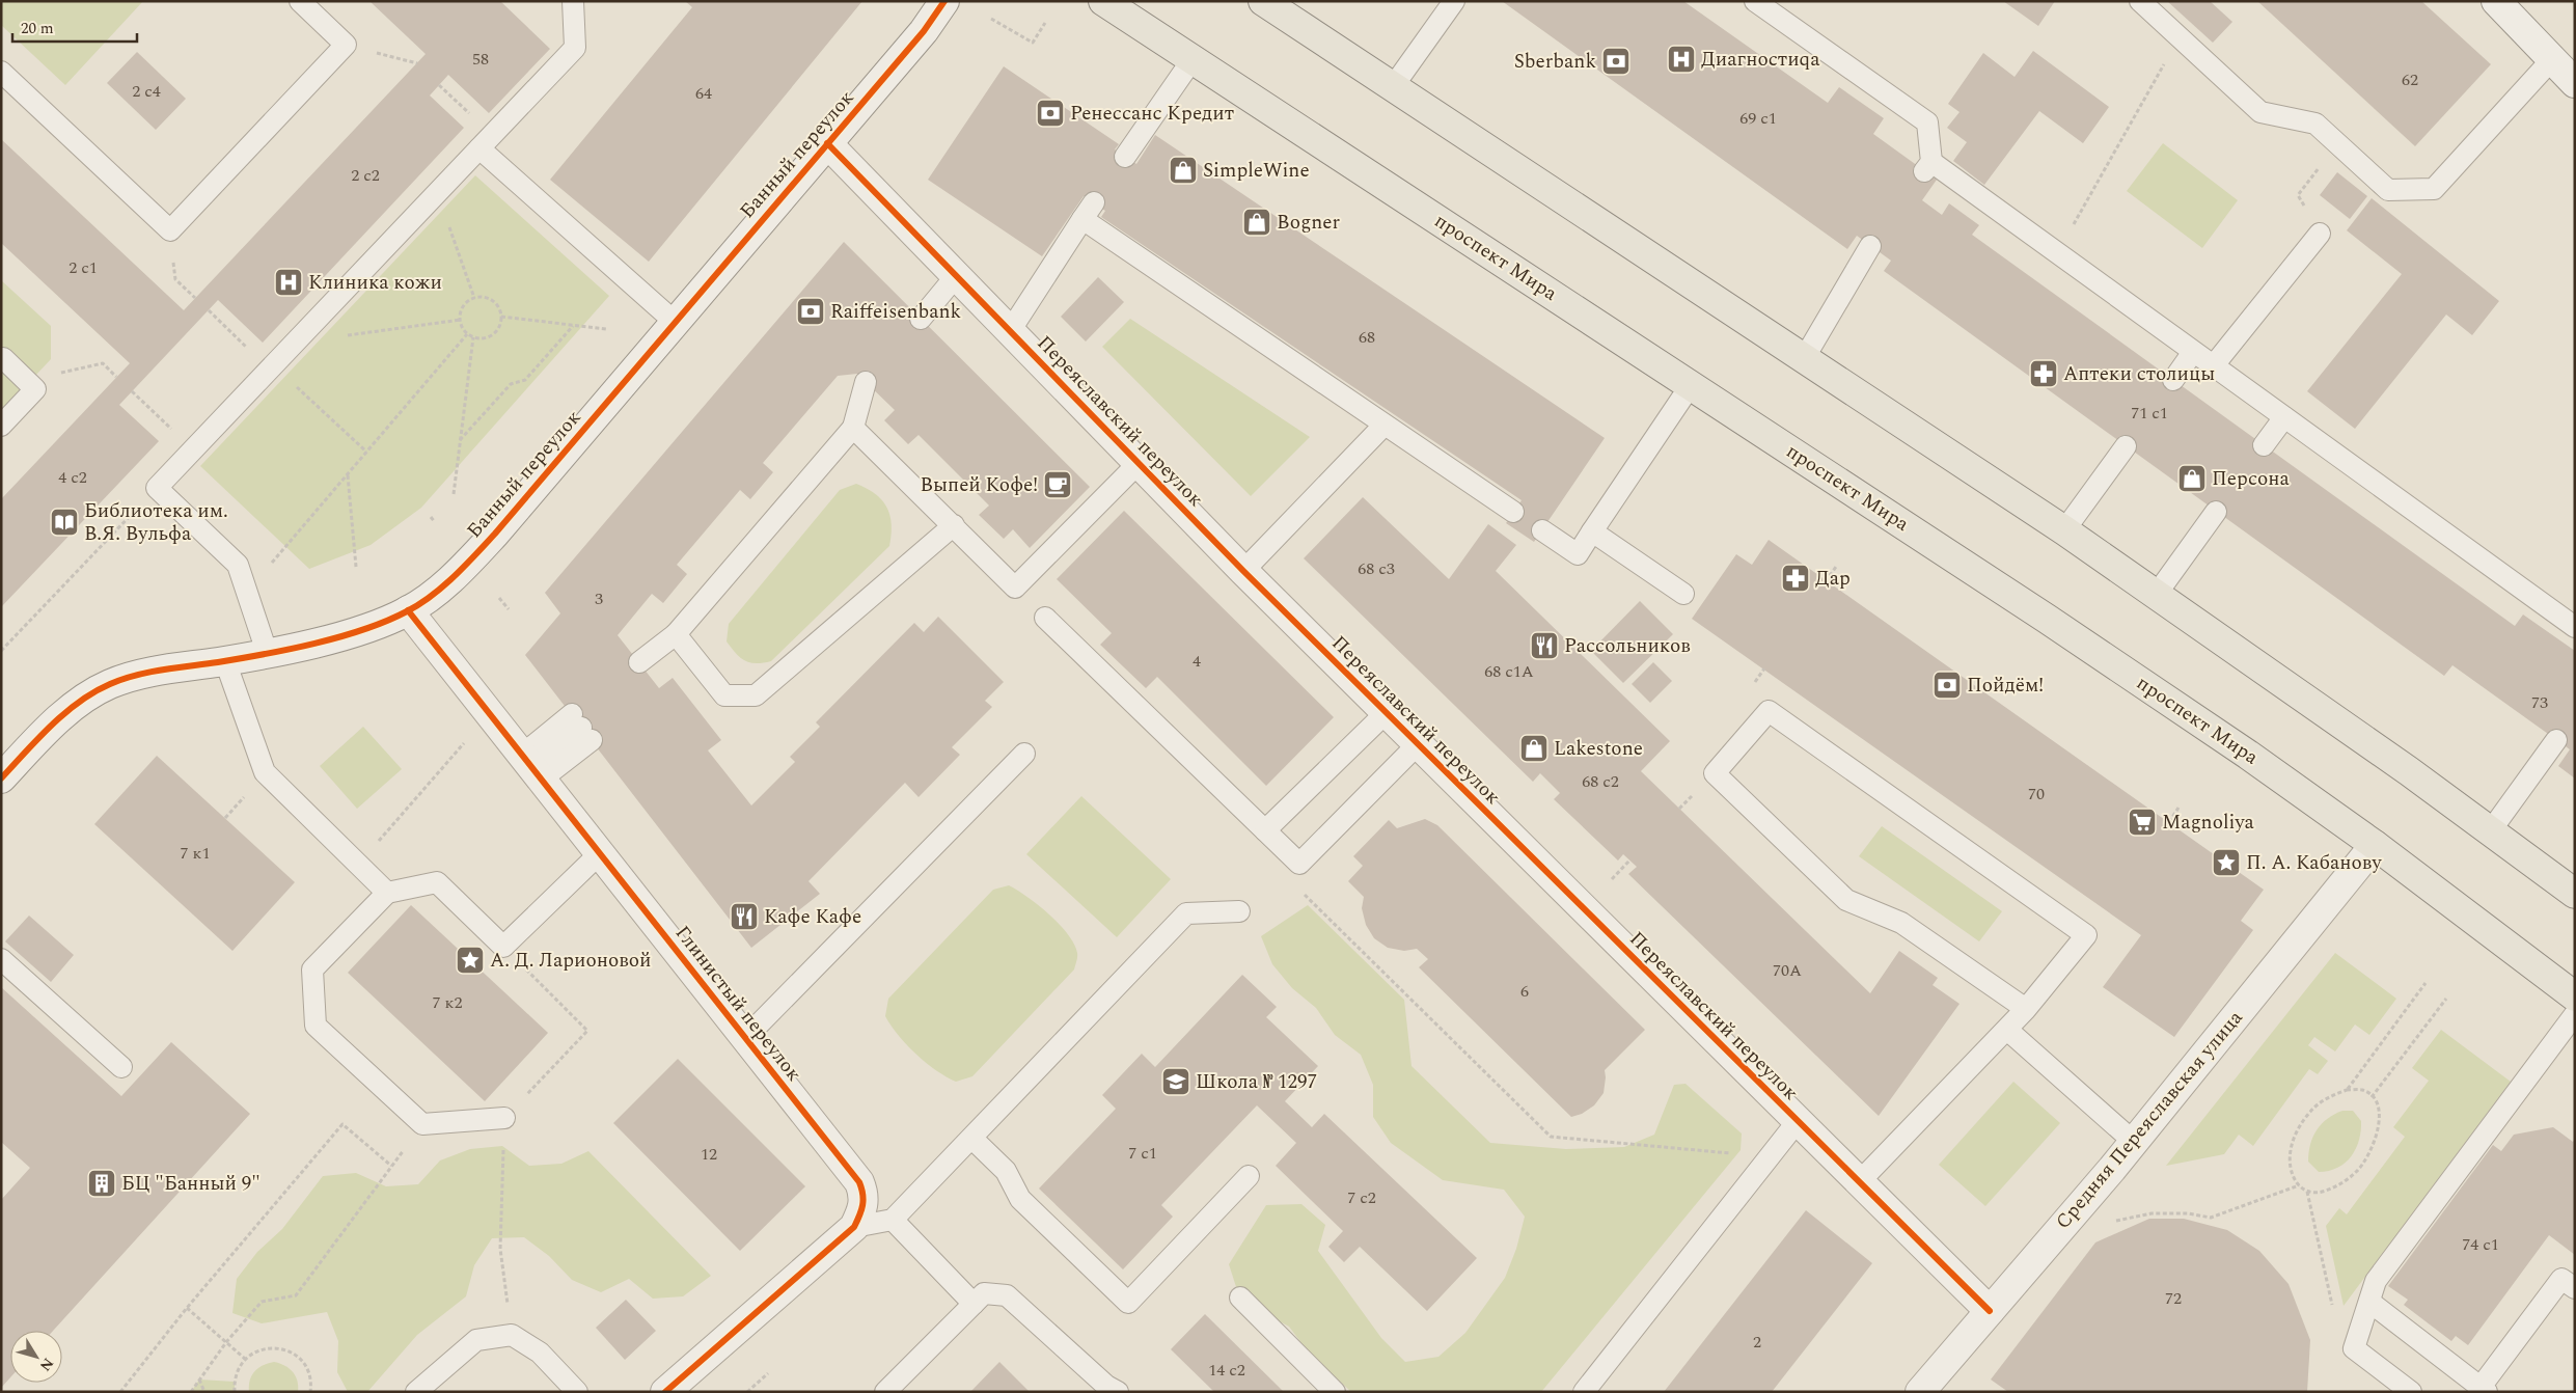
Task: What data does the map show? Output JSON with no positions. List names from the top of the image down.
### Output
{
  "streets": {
    "main road": ["проспект Мира"],
    "street": [
      "Банный переулок",
      "Переяславский переулок",
      "Глинистый переулок",
      "Средняя Переяславская улица"
    ]
  },
  "crossings": [
    ["Банный переулок", "Переяславский переулок"],
    ["Банный переулок", "Глинистый переулок"],
    ["проспект Мира", "Средняя Переяславская улица"],
    ["Переяславский переулок", "Средняя Переяславская улица"]
  ],
  "places": {
    "hospital": ["Диагностиqа", "Клиника кожи"],
    "bank": [
      "Sberbank",
      "Ренессанс Кредит",
      "Raiffeisenbank",
      "Пойдём!"
    ],
    "shop": [
      "SimpleWine",
      "Bogner",
      "Персона",
      "Lakestone"
    ],
    "pharmacy": ["Аптеки столицы", "Дар"],
    "cafe": ["Выпей Кофе!"],
    "library": ["Библиотека им. В.Я. Вульфа"],
    "restaurant": ["Рассольников", "Кафе Кафе"],
    "supermarket": ["Magnoliya"],
    "place": ["П. А. Кабанову", "А. Д. Ларионовой"],
    "school or university": ["Школа № 1297"],
    "building": ["БЦ \"Банный 9\""]
  },
  "house_numbers": [
    "58",
    "62",
    "2 с4",
    "64",
    "69 с1",
    "2 с2",
    "2 с1",
    "68",
    "71 с1",
    "4 с2",
    "68 с3",
    "3",
    "4",
    "68 с1А",
    "73",
    "68 с2",
    "70",
    "7 к1",
    "70А",
    "6",
    "7 к2",
    "7 с1",
    "12",
    "7 с2",
    "74 с1",
    "72",
    "2",
    "14 с2"
  ],
  "scale_bar": "20 m",
  "north": "bottom right"
}
